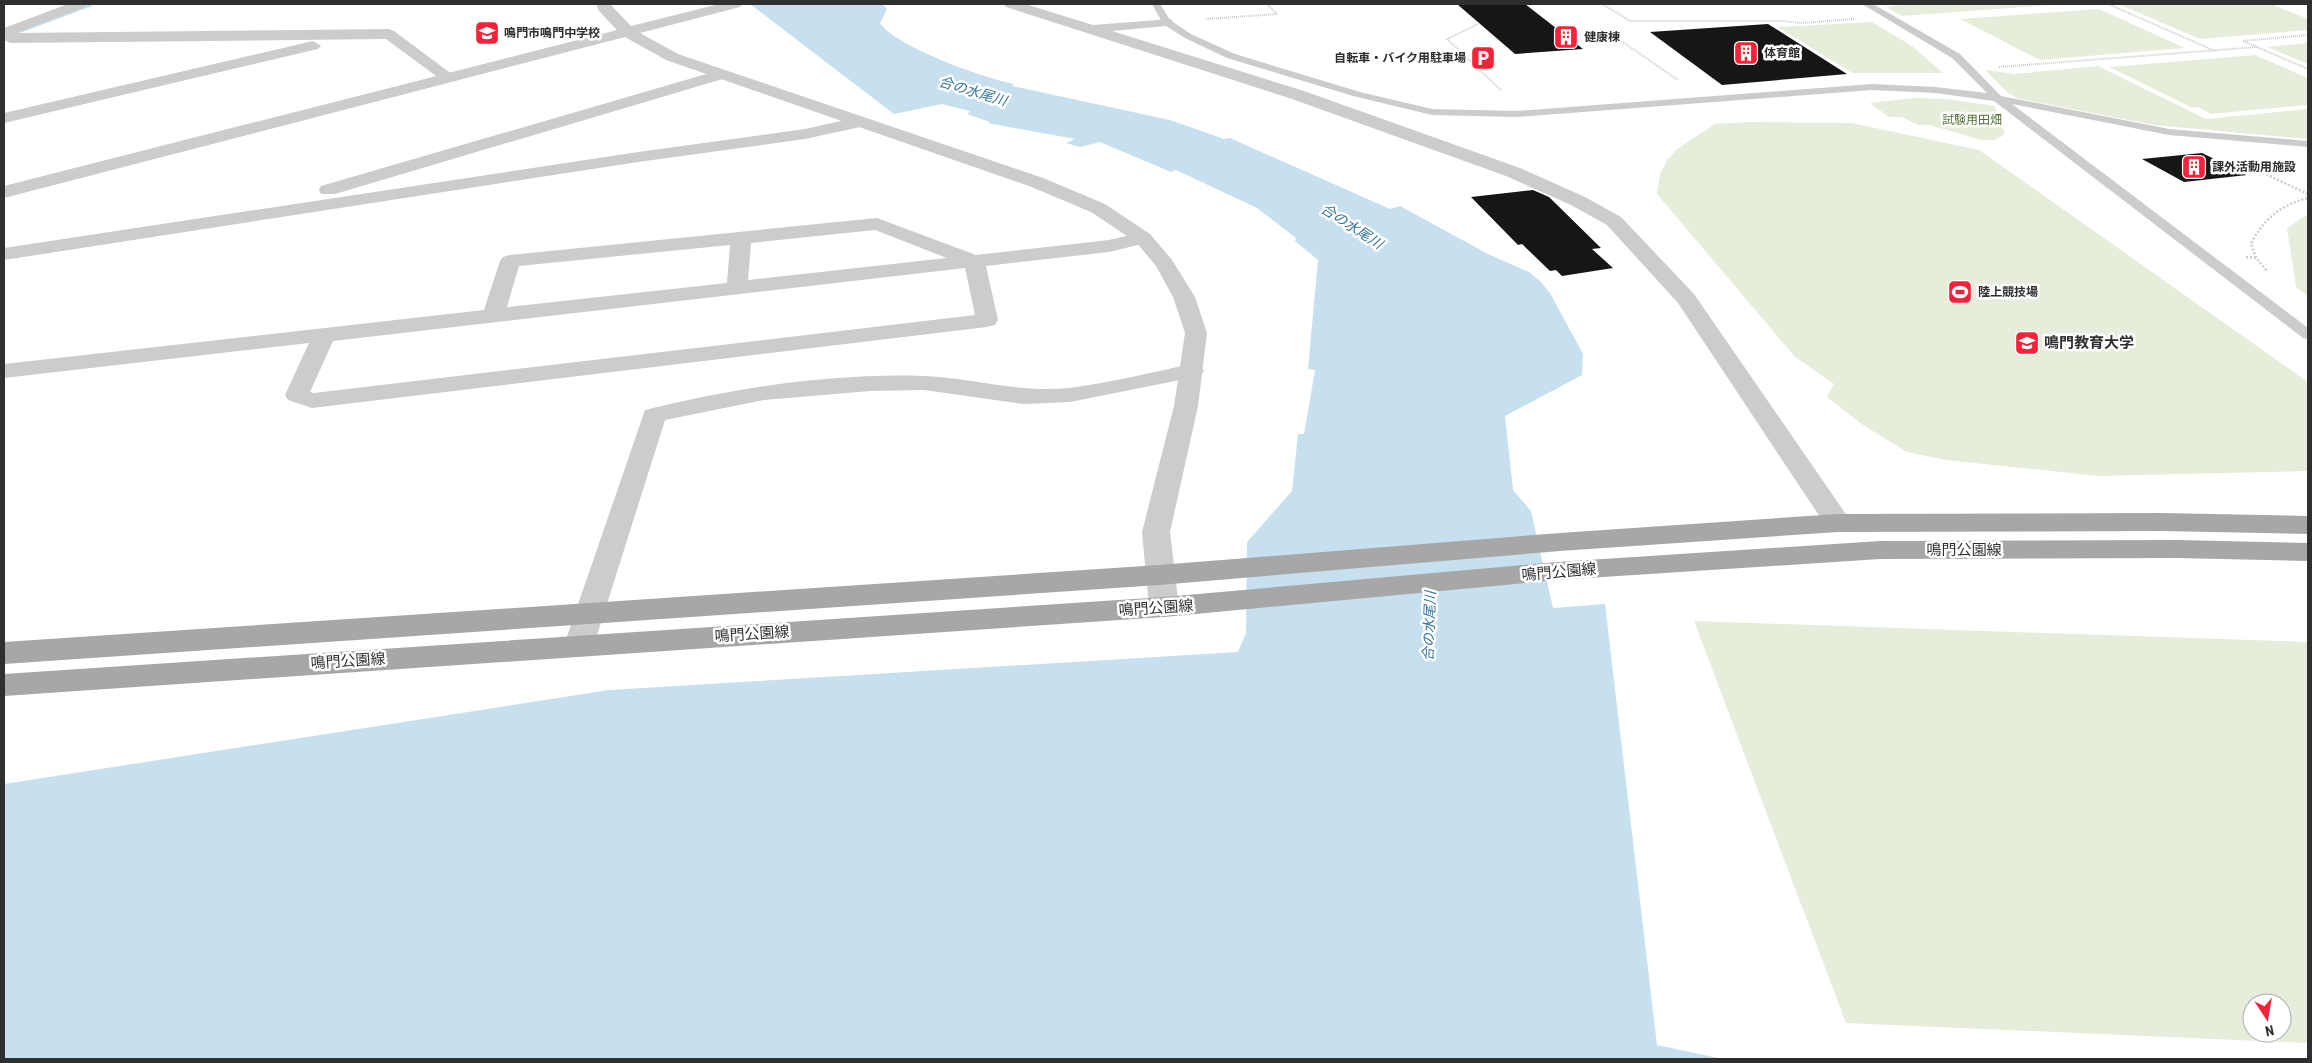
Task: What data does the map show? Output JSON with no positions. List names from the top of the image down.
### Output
{
  "streets": {
    "main road": ["鳴門公園線"]
  },
  "water": ["合の水尾川"],
  "parks": ["試験用田畑"],
  "places": {
    "school or university": ["鳴門市鳴門中学校", "鳴門教育大学"],
    "building": ["健康棟", "体育館", "課外活動用施設"],
    "parking": ["自転車・バイク用駐車場"],
    "sports": ["陸上競技場"]
  },
  "north": "bottom"
}
